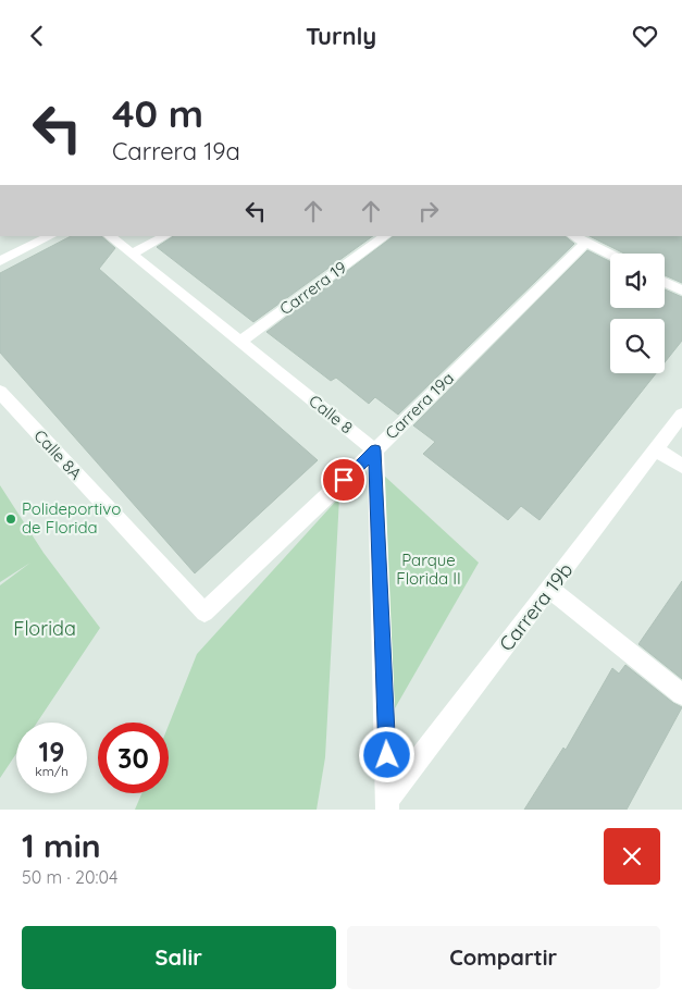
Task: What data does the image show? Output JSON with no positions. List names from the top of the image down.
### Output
{
  "streets": {
    "street": [
      "Carrera 19",
      "Carrera 19a",
      "Calle 8",
      "Calle 8A",
      "Carrera 19b"
    ]
  },
  "crossings": [
    ["Carrera 19", "Calle 8"],
    ["Carrera 19a", "Calle 8"],
    ["Carrera 19a", "Calle 8A"]
  ],
  "parks": ["Parque Florida II", "Florida"],
  "places": ["Polideportivo de Florida"],
  "page": {
    "header": "Turnly",
    "turn": ["40 m", "Carrera 19a"],
    "speed": "19 km/h",
    "limit": "30",
    "heading": ["1 min", "50 m · 20:04"],
    "buttons": ["Salir", "Compartir"]
  }
}
